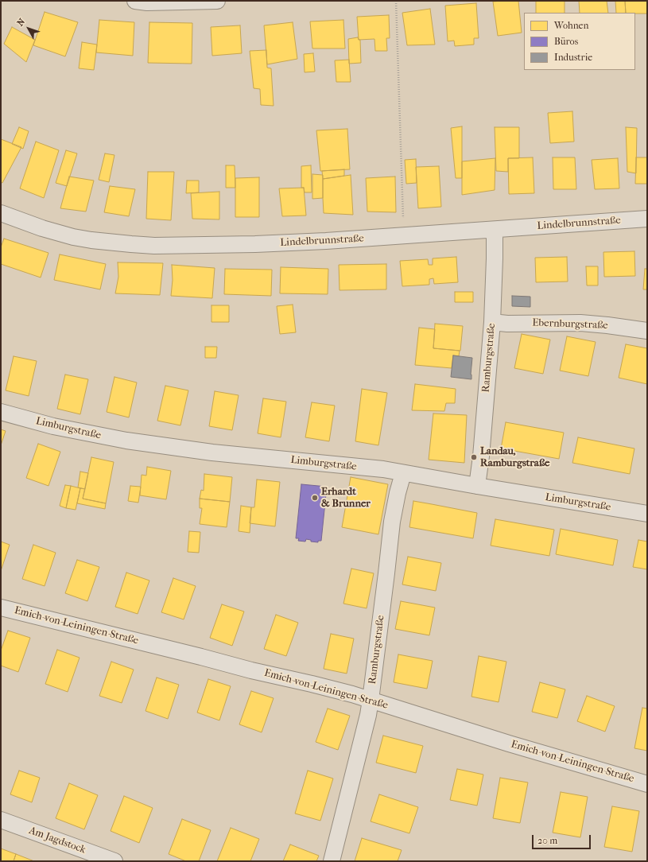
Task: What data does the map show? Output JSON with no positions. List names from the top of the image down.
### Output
{
  "streets": {
    "street": [
      "Lindelbrunnstraße",
      "Ebernburgstraße",
      "Ramburgstraße",
      "Limburgstraße",
      "Emich-von-Leiningen-Straße",
      "Am Jagdstock"
    ]
  },
  "crossings": [
    ["Lindelbrunnstraße", "Ramburgstraße"],
    ["Ebernburgstraße", "Ramburgstraße"],
    ["Ramburgstraße", "Limburgstraße"],
    ["Ramburgstraße", "Emich-von-Leiningen-Straße"]
  ],
  "places": ["Landau, Ramburgstraße", "Erhardt & Brunner"],
  "legend": ["Wohnen", "Büros", "Industrie"],
  "scale_bar": "20 m",
  "north": "top left"
}
